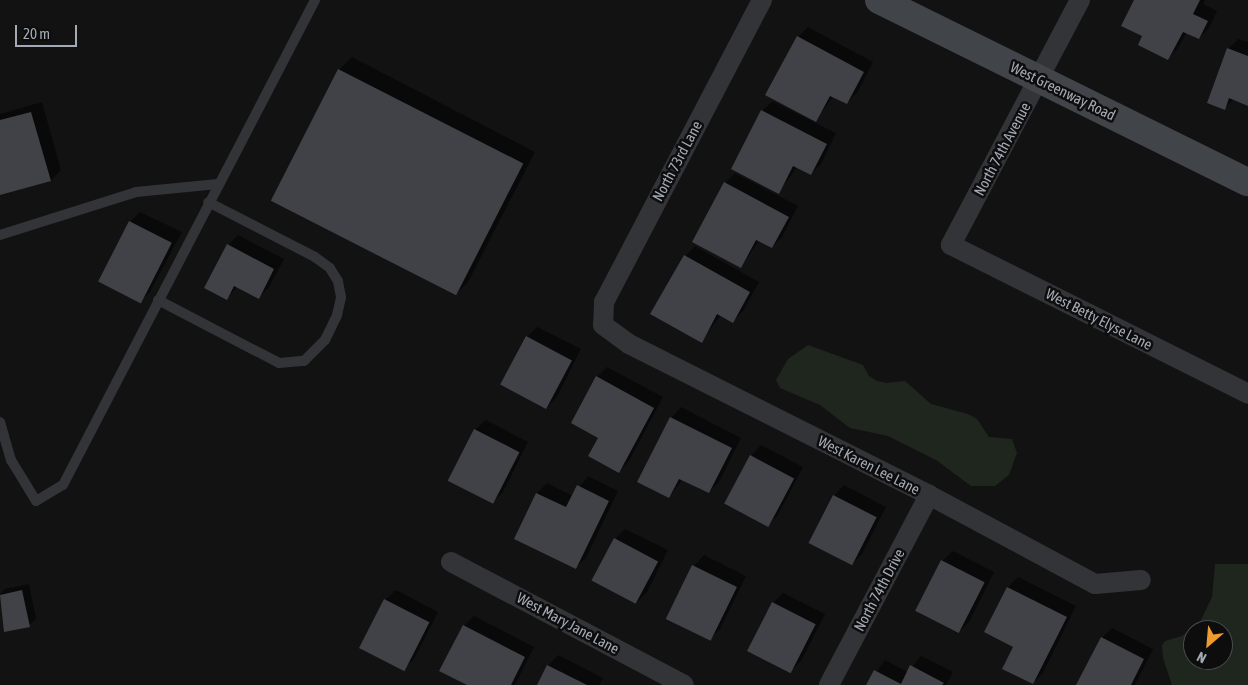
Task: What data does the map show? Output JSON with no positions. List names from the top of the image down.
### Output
{
  "streets": {
    "street": [
      "West Greenway Road",
      "North 74th Avenue",
      "North 73rd Lane",
      "West Betty Elyse Lane",
      "West Karen Lee Lane",
      "North 74th Drive",
      "West Mary Jane Lane"
    ]
  },
  "crossings": [
    ["West Greenway Road", "North 74th Avenue"],
    ["North 74th Avenue", "West Betty Elyse Lane"],
    ["North 73rd Lane", "West Karen Lee Lane"],
    ["West Karen Lee Lane", "North 74th Drive"]
  ],
  "scale_bar": "20 m",
  "north": "bottom left"
}
